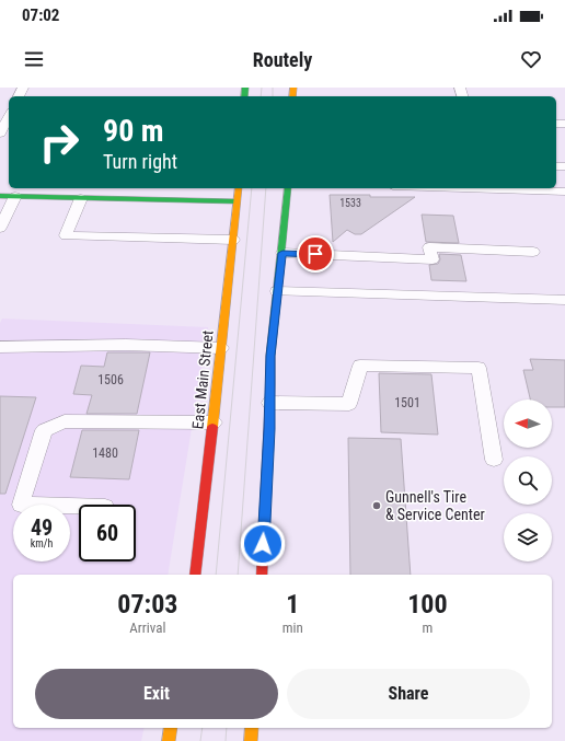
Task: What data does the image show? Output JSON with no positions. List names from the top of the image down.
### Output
{
  "streets": {
    "main road": ["East Main Street"]
  },
  "places": ["Gunnell's Tire & Service Center"],
  "house_numbers": [
    "1533",
    "1506",
    "1501",
    "1480"
  ],
  "north": "left",
  "page": {
    "status": "07:02",
    "header": "Routely",
    "turn": ["90 m", "Turn right"],
    "speed": "49 km/h",
    "limit": "60",
    "eta": [
      "07:03",
      "Arrival",
      "1",
      "min",
      "100",
      "m"
    ],
    "buttons": ["Exit", "Share"]
  }
}
